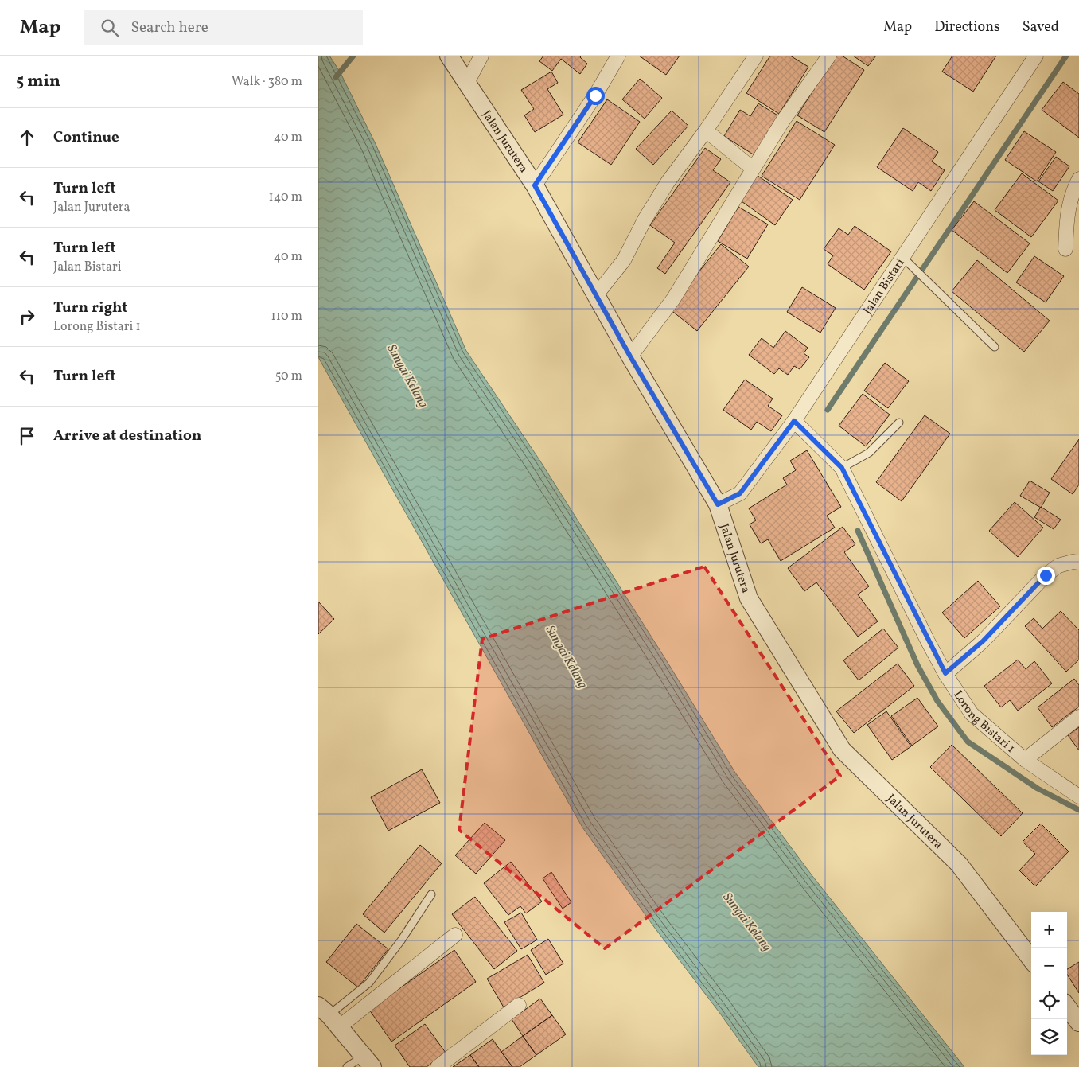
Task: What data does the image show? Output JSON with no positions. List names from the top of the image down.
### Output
{
  "streets": {
    "street": ["Jalan Jurutera", "Jalan Bistari", "Lorong Bistari 1"]
  },
  "crossings": [
    ["Jalan Jurutera", "Jalan Bistari"],
    ["Jalan Bistari", "Lorong Bistari 1"]
  ],
  "water": ["Sungai Kelang"],
  "page": {
    "header": "Map",
    "search": "Search here",
    "nav": ["Map", "Directions", "Saved"],
    "heading": ["5 min", "Walk · 380 m"],
    "list": [
      ["Continue", "40 m"],
      ["Turn left", "Jalan Jurutera", "140 m"],
      ["Turn left", "Jalan Bistari", "40 m"],
      ["Turn right", "Lorong Bistari 1", "110 m"],
      ["Turn left", "50 m"],
      "Arrive at destination"
    ],
    "map_buttons": ["+", "−"]
  }
}
